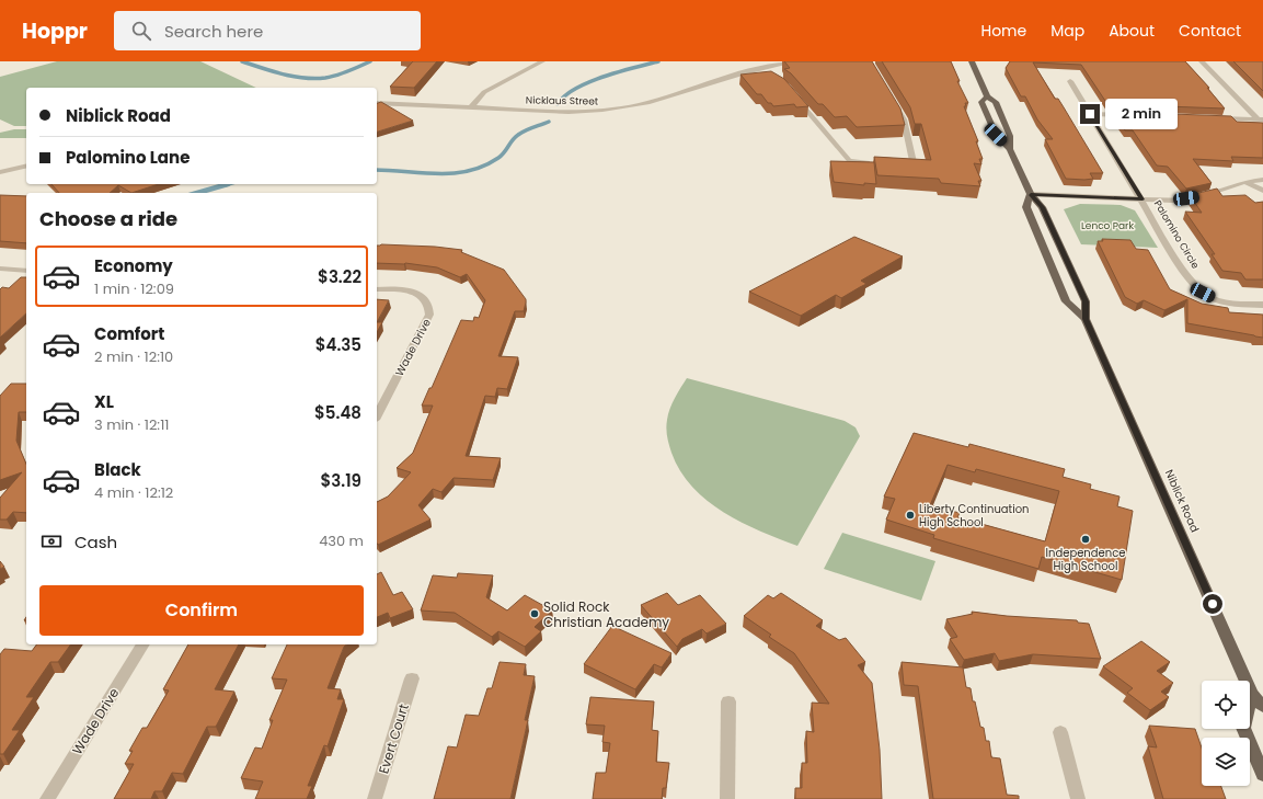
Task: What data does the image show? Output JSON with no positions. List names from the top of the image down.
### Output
{
  "streets": {
    "main road": ["Niblick Road"],
    "street": [
      "Nicklaus Street",
      "Palomino Circle",
      "Wade Drive",
      "Evert Court"
    ]
  },
  "parks": ["Lenco Park"],
  "places": ["Liberty Continuation High School", "Independence High School", "Solid Rock Christian Academy"],
  "page": {
    "header": "Hoppr",
    "search": "Search here",
    "nav": [
      "Home",
      "Map",
      "About",
      "Contact"
    ],
    "banner": ["Niblick Road", "Palomino Lane"],
    "bubble": "2 min",
    "heading": "Choose a ride",
    "list": [
      {
        "name": "Economy",
        "note": "1 min · 12:09",
        "value": "$3.22"
      },
      {
        "name": "Comfort",
        "note": "2 min · 12:10",
        "value": "$4.35"
      },
      {
        "name": "XL",
        "note": "3 min · 12:11",
        "value": "$5.48"
      },
      {
        "name": "Black",
        "note": "4 min · 12:12",
        "value": "$3.19"
      }
    ],
    "pay": ["Cash", "430 m"],
    "buttons": "Confirm"
  }
}
